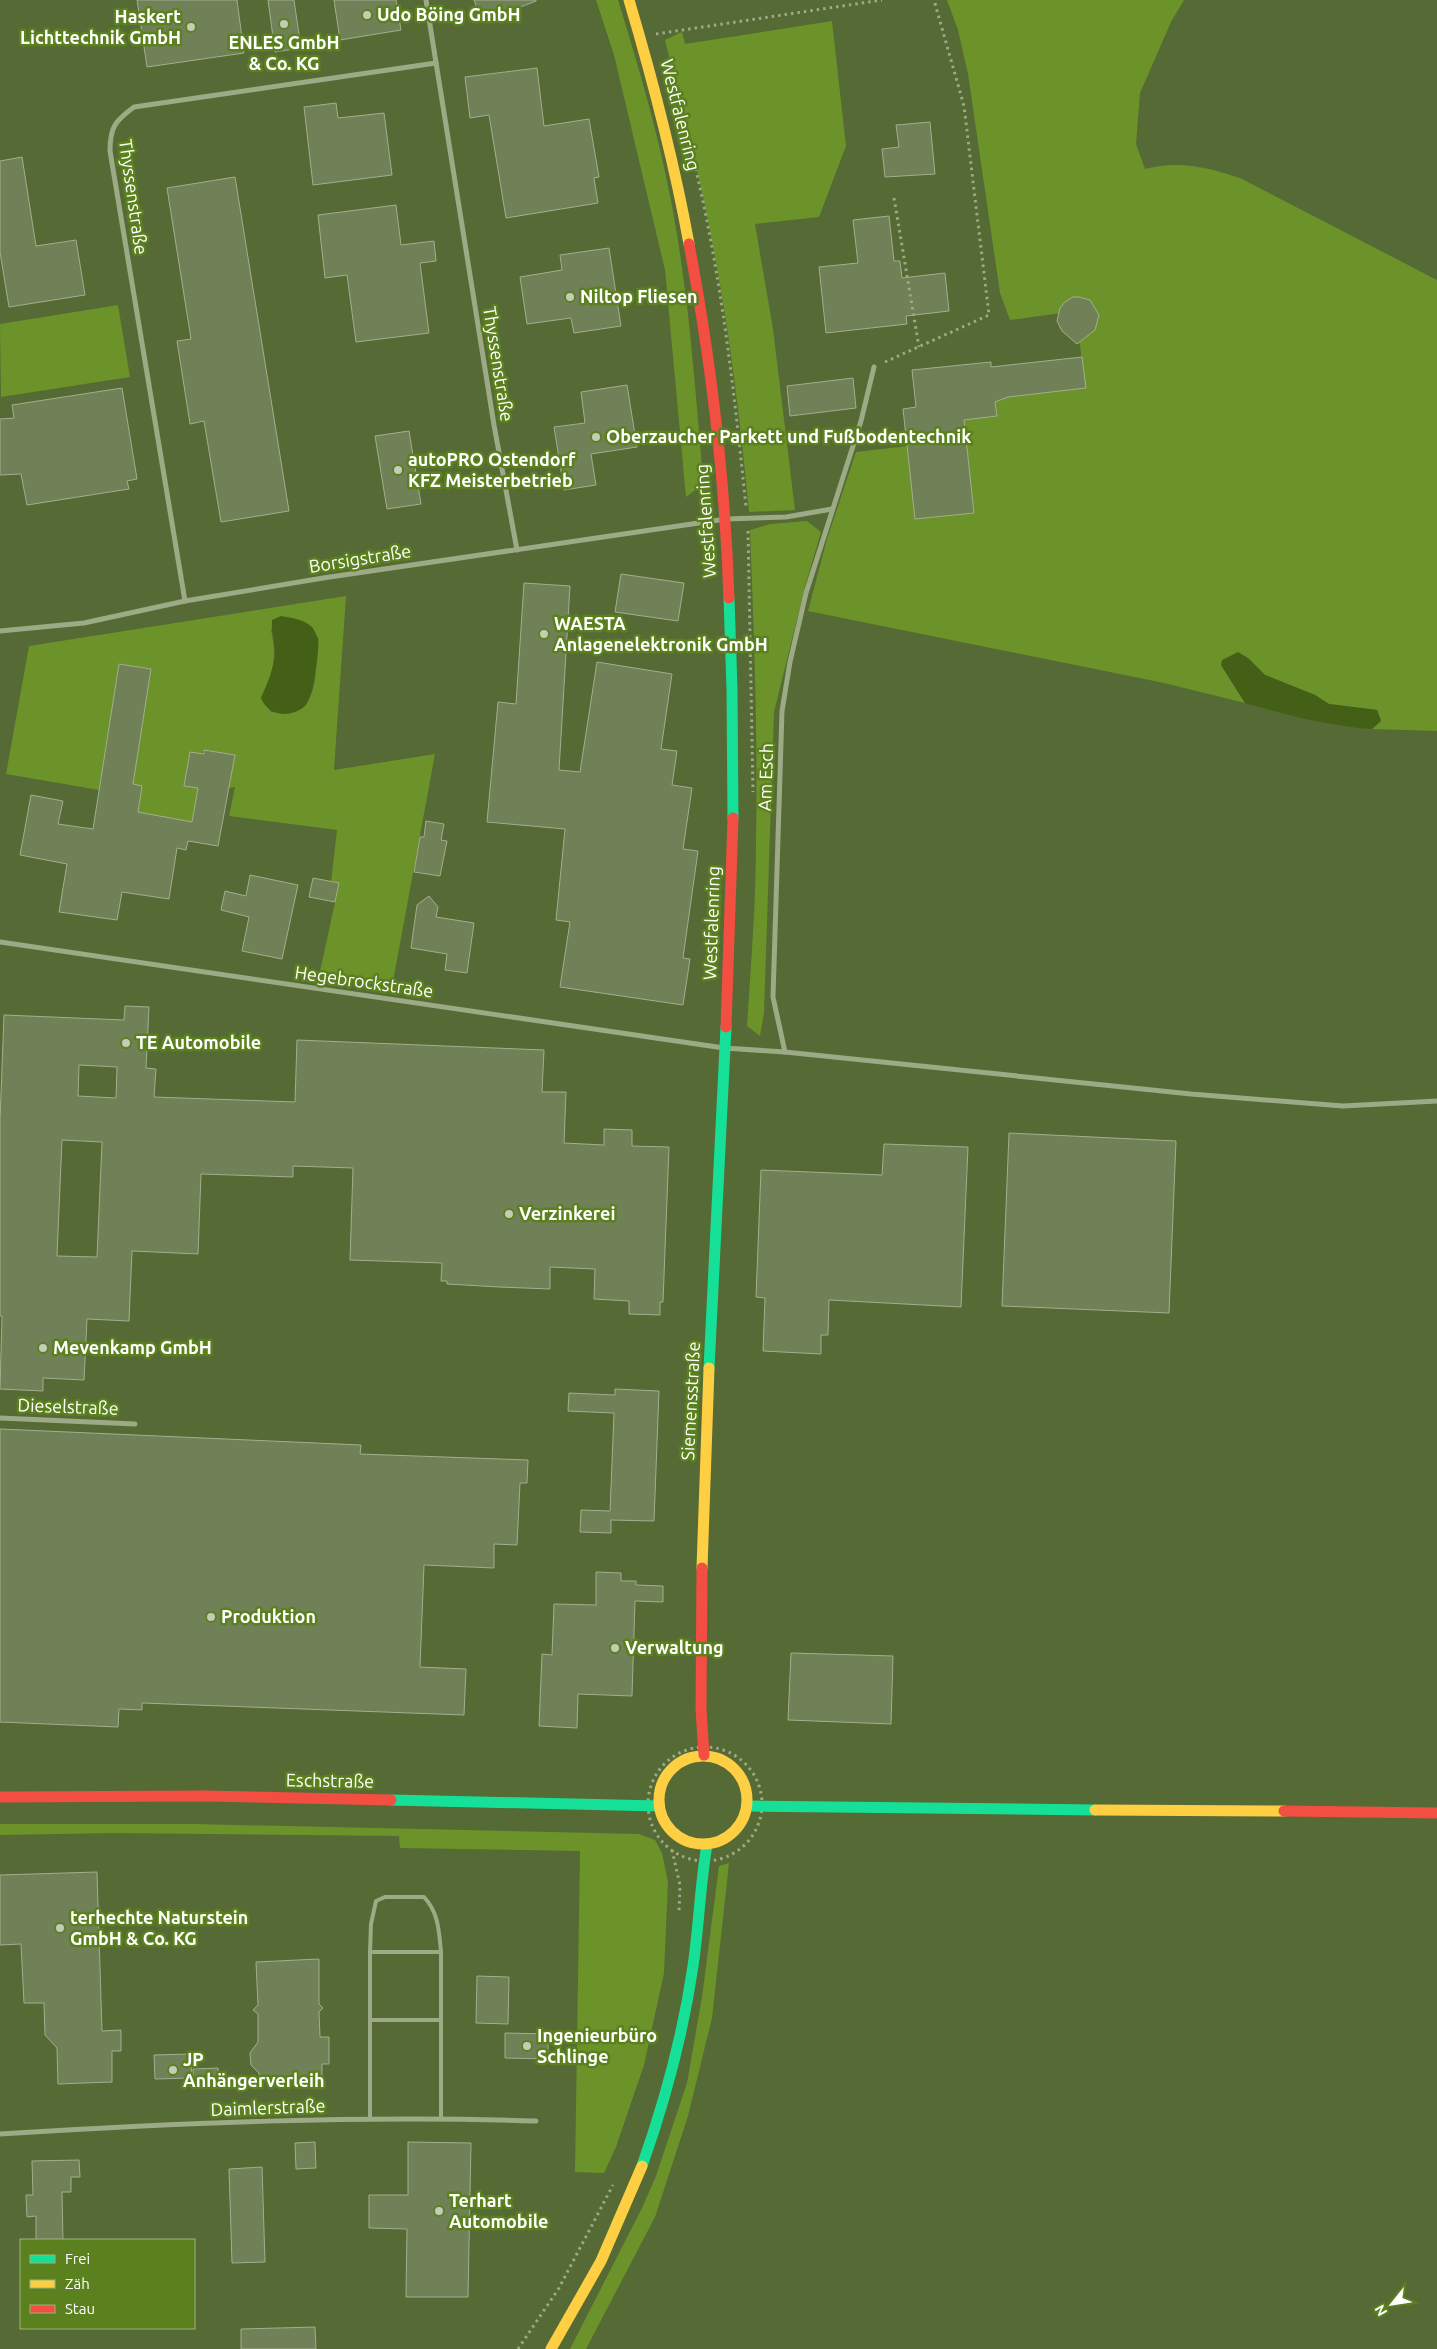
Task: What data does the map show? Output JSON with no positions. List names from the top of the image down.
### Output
{
  "streets": {
    "street": [
      "Westfalenring",
      "Thyssenstraße",
      "Borsigstraße",
      "Am Esch",
      "Hegebrockstraße",
      "Siemensstraße",
      "Dieselstraße",
      "Eschstraße",
      "Daimlerstraße"
    ]
  },
  "crossings": [
    ["Westfalenring", "Borsigstraße"],
    ["Westfalenring", "Hegebrockstraße"],
    ["Westfalenring", "Siemensstraße"],
    ["Thyssenstraße", "Borsigstraße"],
    ["Am Esch", "Hegebrockstraße"],
    ["Hegebrockstraße", "Siemensstraße"],
    ["Siemensstraße", "Eschstraße"]
  ],
  "places": [
    "Udo Böing GmbH",
    "ENLES GmbH & Co. KG",
    "Haskert Lichttechnik GmbH",
    "Niltop Fliesen",
    "Oberzaucher Parkett und Fußbodentechnik",
    "autoPRO Ostendorf KFZ Meisterbetrieb",
    "WAESTA Anlagenelektronik GmbH",
    "TE Automobile",
    "Verzinkerei",
    "Mevenkamp GmbH",
    "Produktion",
    "Verwaltung",
    "terhechte Naturstein GmbH & Co. KG",
    "Ingenieurbüro Schlinge",
    "JP Anhängerverleih",
    "Terhart Automobile"
  ],
  "legend": ["Frei", "Zäh", "Stau"],
  "north": "bottom left"
}
